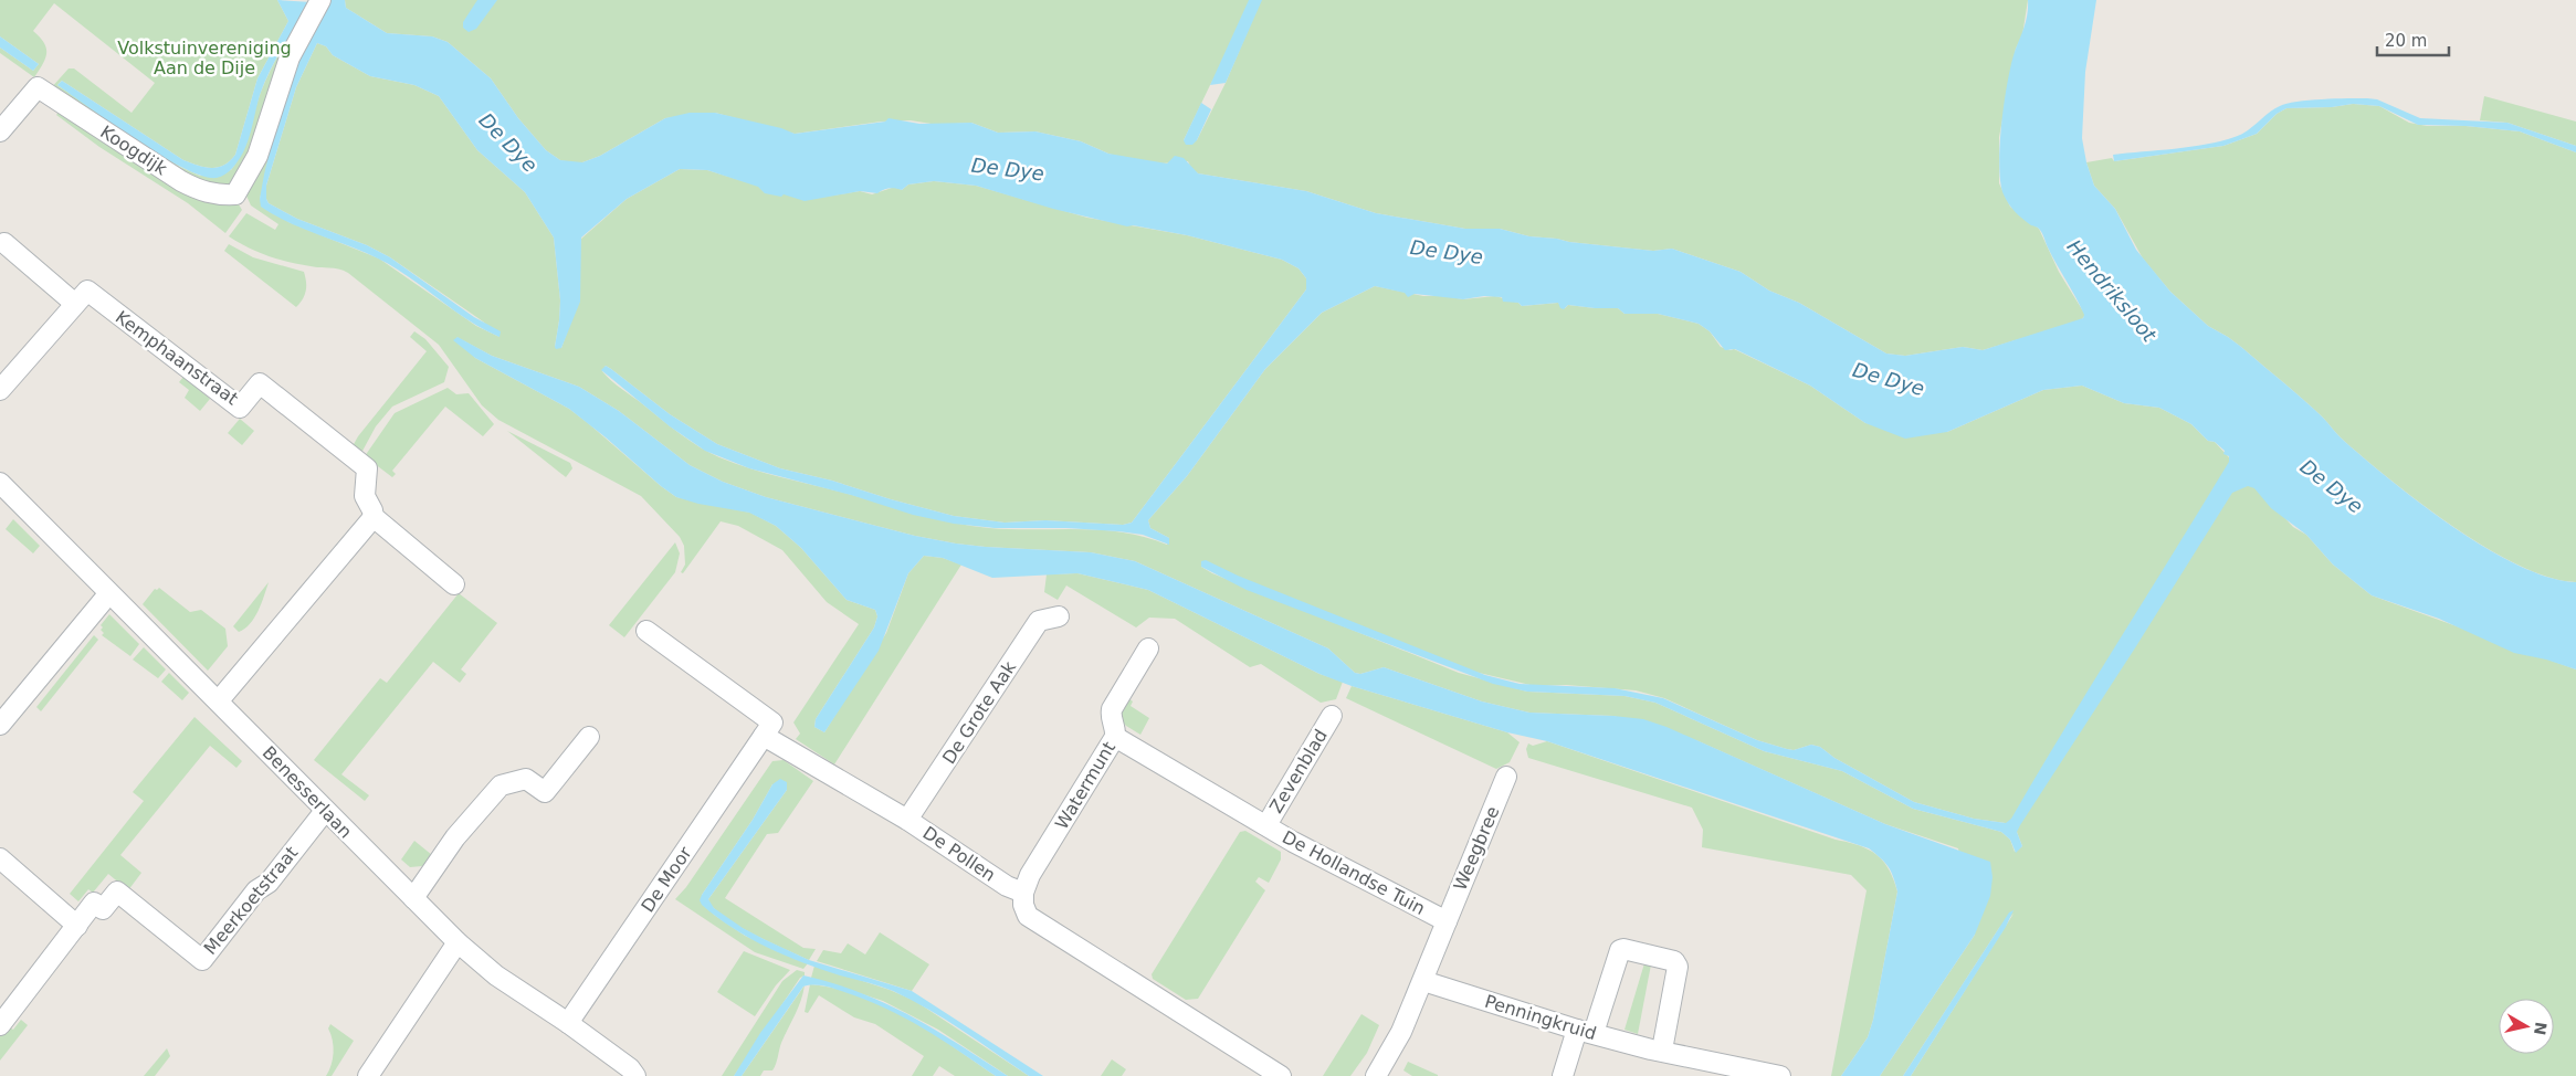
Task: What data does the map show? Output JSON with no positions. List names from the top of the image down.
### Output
{
  "streets": {
    "street": [
      "Koogdijk",
      "Kemphaanstraat",
      "De Grote Aak",
      "Zevenblad",
      "Watermunt",
      "Benesserlaan",
      "Weegbree",
      "De Pollen",
      "De Hollandse Tuin",
      "De Moor",
      "Meerkoetstraat",
      "Penningkruid"
    ]
  },
  "crossings": [
    ["De Grote Aak", "De Pollen"],
    ["Zevenblad", "De Hollandse Tuin"],
    ["Watermunt", "De Pollen"],
    ["Watermunt", "De Hollandse Tuin"],
    ["Benesserlaan", "De Moor"],
    ["Benesserlaan", "Meerkoetstraat"],
    ["Weegbree", "De Hollandse Tuin"],
    ["De Pollen", "De Moor"],
    ["De Hollandse Tuin", "Penningkruid"]
  ],
  "water": ["De Dye", "Hendriksloot"],
  "parks": ["Volkstuinvereniging Aan de Dije"],
  "scale_bar": "20 m",
  "north": "right"
}
